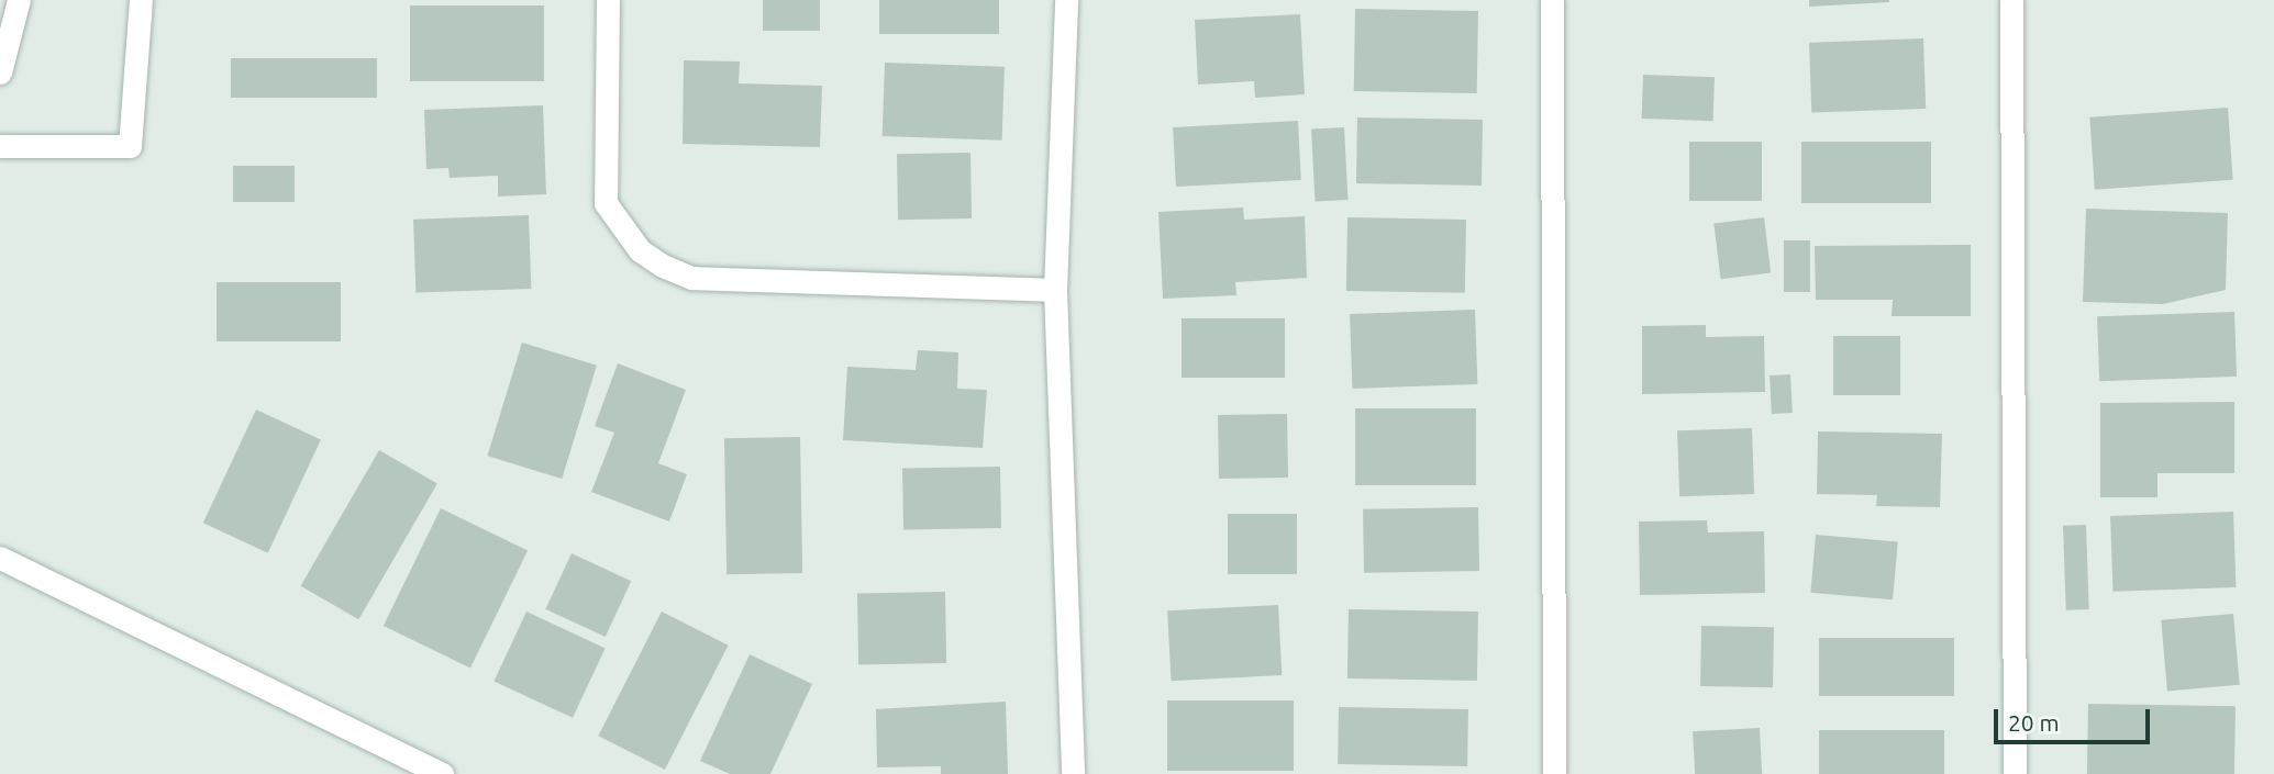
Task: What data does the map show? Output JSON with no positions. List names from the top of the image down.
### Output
{
  "scale_bar": "20 m"
}
